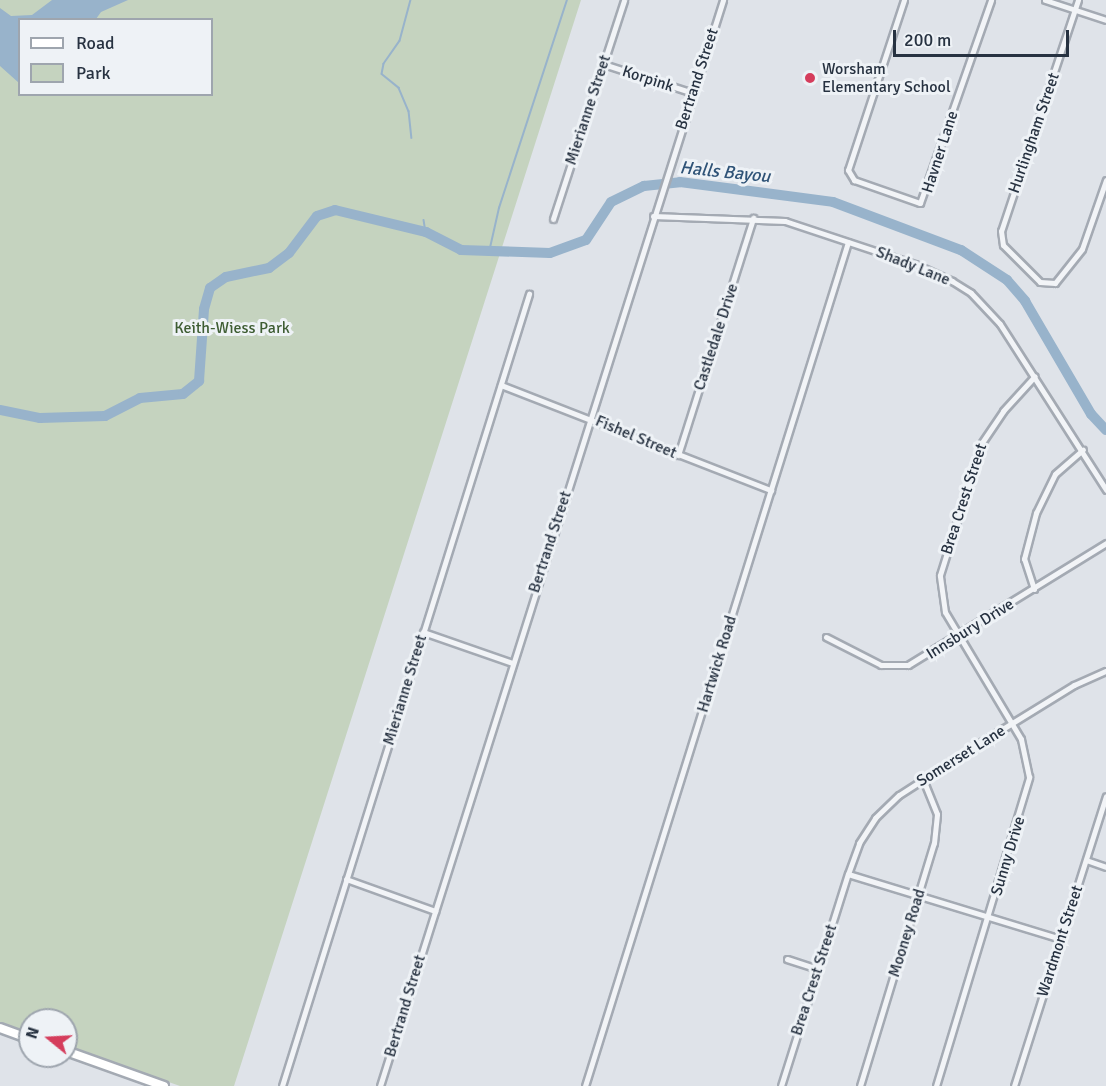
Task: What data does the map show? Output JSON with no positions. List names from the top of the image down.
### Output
{
  "streets": {
    "street": [
      "Korpink",
      "Bertrand Street",
      "Mierianne Street",
      "Hurlingham Street",
      "Havner Lane",
      "Shady Lane",
      "Castledale Drive",
      "Fishel Street",
      "Brea Crest Street",
      "Innsbury Drive",
      "Hartwick Road",
      "Somerset Lane",
      "Sunny Drive",
      "Mooney Road",
      "Wardmont Street"
    ]
  },
  "crossings": [
    ["Korpink", "Bertrand Street"],
    ["Korpink", "Mierianne Street"],
    ["Bertrand Street", "Shady Lane"],
    ["Bertrand Street", "Fishel Street"],
    ["Mierianne Street", "Fishel Street"],
    ["Shady Lane", "Castledale Drive"],
    ["Shady Lane", "Brea Crest Street"],
    ["Shady Lane", "Hartwick Road"],
    ["Castledale Drive", "Fishel Street"],
    ["Fishel Street", "Hartwick Road"],
    ["Brea Crest Street", "Innsbury Drive"],
    ["Brea Crest Street", "Somerset Lane"],
    ["Brea Crest Street", "Sunny Drive"],
    ["Innsbury Drive", "Sunny Drive"],
    ["Somerset Lane", "Sunny Drive"],
    ["Somerset Lane", "Mooney Road"]
  ],
  "water": ["Halls Bayou"],
  "parks": ["Keith-Wiess Park"],
  "places": ["Worsham Elementary School"],
  "legend": ["Road", "Park"],
  "scale_bar": "200 m",
  "north": "left"
}
